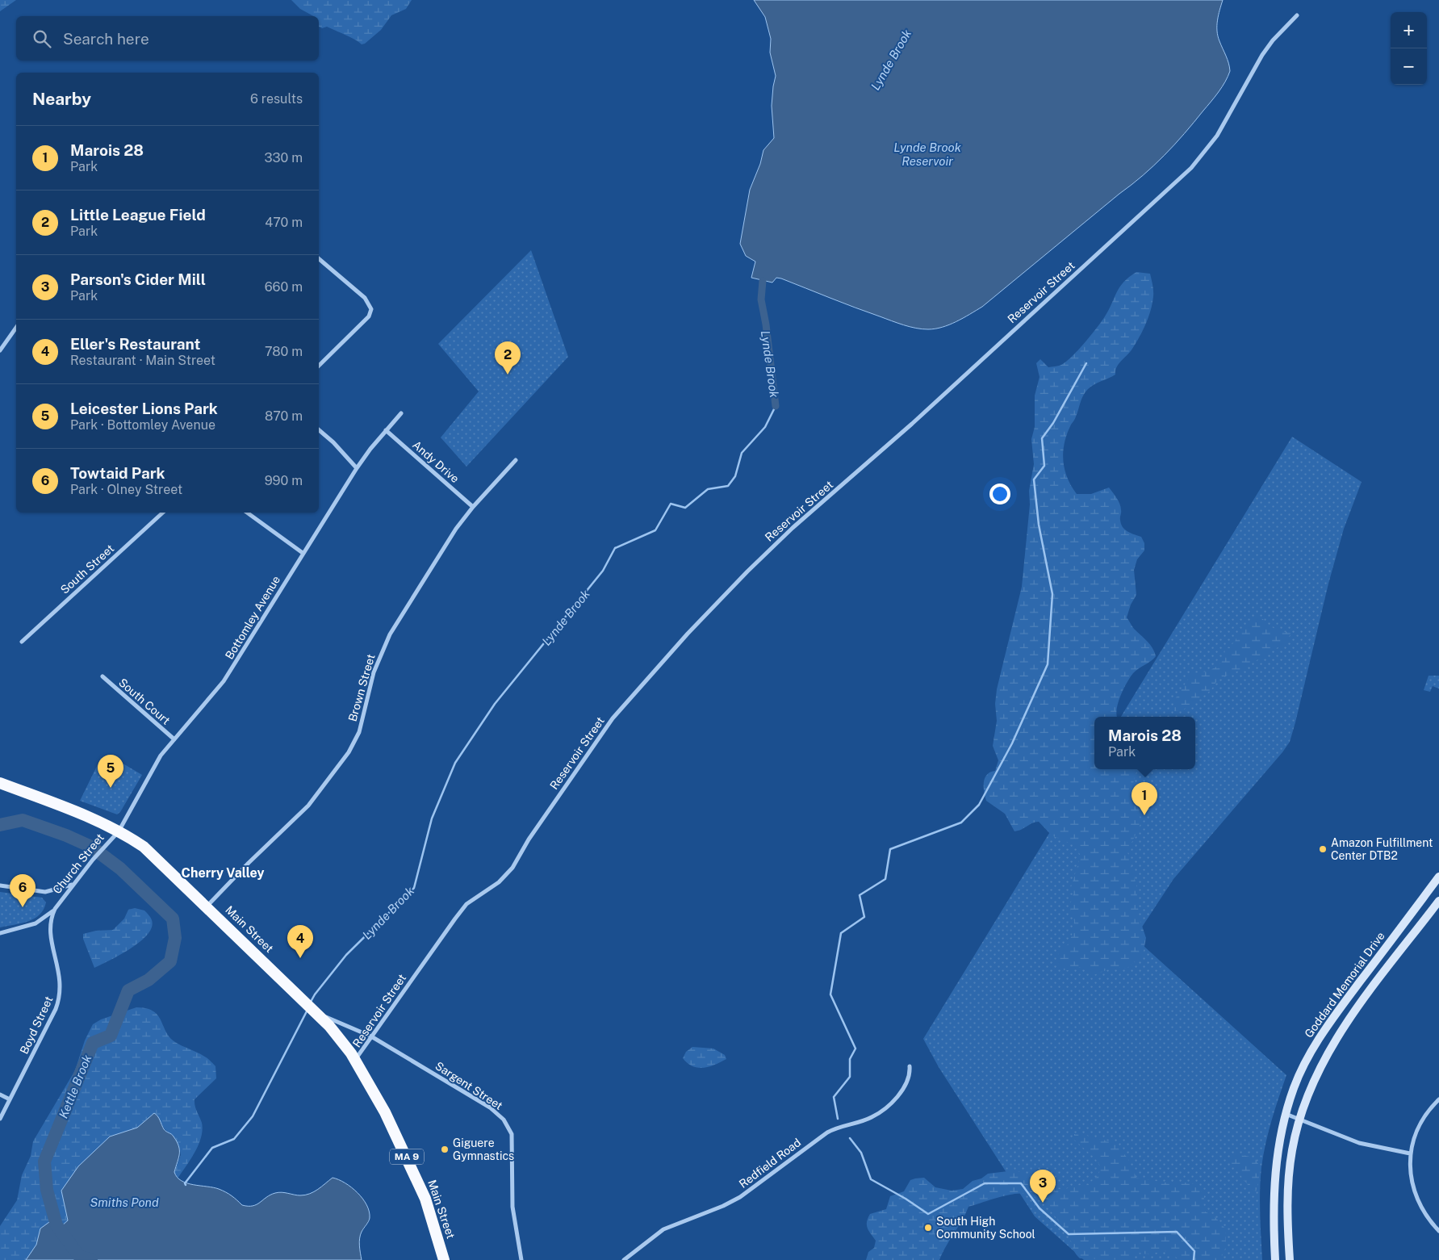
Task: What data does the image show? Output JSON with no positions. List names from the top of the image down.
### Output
{
  "streets": {
    "highway": ["Main Street", "MA 9"],
    "main road": ["Goddard Memorial Drive"],
    "street": [
      "Reservoir Street",
      "Andy Drive",
      "South Street",
      "Bottomley Avenue",
      "Brown Street",
      "South Court",
      "Church Street",
      "Boyd Street",
      "Sargent Street",
      "Redfield Road"
    ]
  },
  "crossings": [
    ["Reservoir Street", "Main Street"],
    ["Reservoir Street", "Sargent Street"],
    ["Andy Drive", "Bottomley Avenue"],
    ["Andy Drive", "Brown Street"],
    ["Bottomley Avenue", "South Court"],
    ["Bottomley Avenue", "Church Street"],
    ["Bottomley Avenue", "Main Street"],
    ["Brown Street", "Main Street"],
    ["Church Street", "Main Street"],
    ["Church Street", "Boyd Street"],
    ["Main Street", "Sargent Street"]
  ],
  "districts": ["Cherry Valley"],
  "water": [
    "Lynde Brook",
    "Lynde Brook Reservoir",
    "Kettle Brook",
    "Smiths Pond"
  ],
  "places": ["Amazon Fulfillment Center DTB2", "Giguere Gymnastics", "South High Community School"],
  "page": {
    "map_buttons": ["+", "−"],
    "search": "Search here",
    "heading": ["Nearby", "6 results"],
    "list": [
      {
        "mark": "1",
        "name": "Marois 28",
        "note": "Park",
        "value": "330 m"
      },
      {
        "mark": "2",
        "name": "Little League Field",
        "note": "Park",
        "value": "470 m"
      },
      {
        "mark": "3",
        "name": "Parson's Cider Mill",
        "note": "Park",
        "value": "660 m"
      },
      {
        "mark": "4",
        "name": "Eller's Restaurant",
        "note": "Restaurant · Main Street",
        "value": "780 m"
      },
      {
        "mark": "5",
        "name": "Leicester Lions Park",
        "note": "Park · Bottomley Avenue",
        "value": "870 m"
      },
      {
        "mark": "6",
        "name": "Towtaid Park",
        "note": "Park · Olney Street",
        "value": "990 m"
      }
    ],
    "pins": [
      "2",
      "5",
      "1",
      "6",
      "4",
      "3"
    ],
    "popup": ["Marois 28", "Park"]
  }
}
